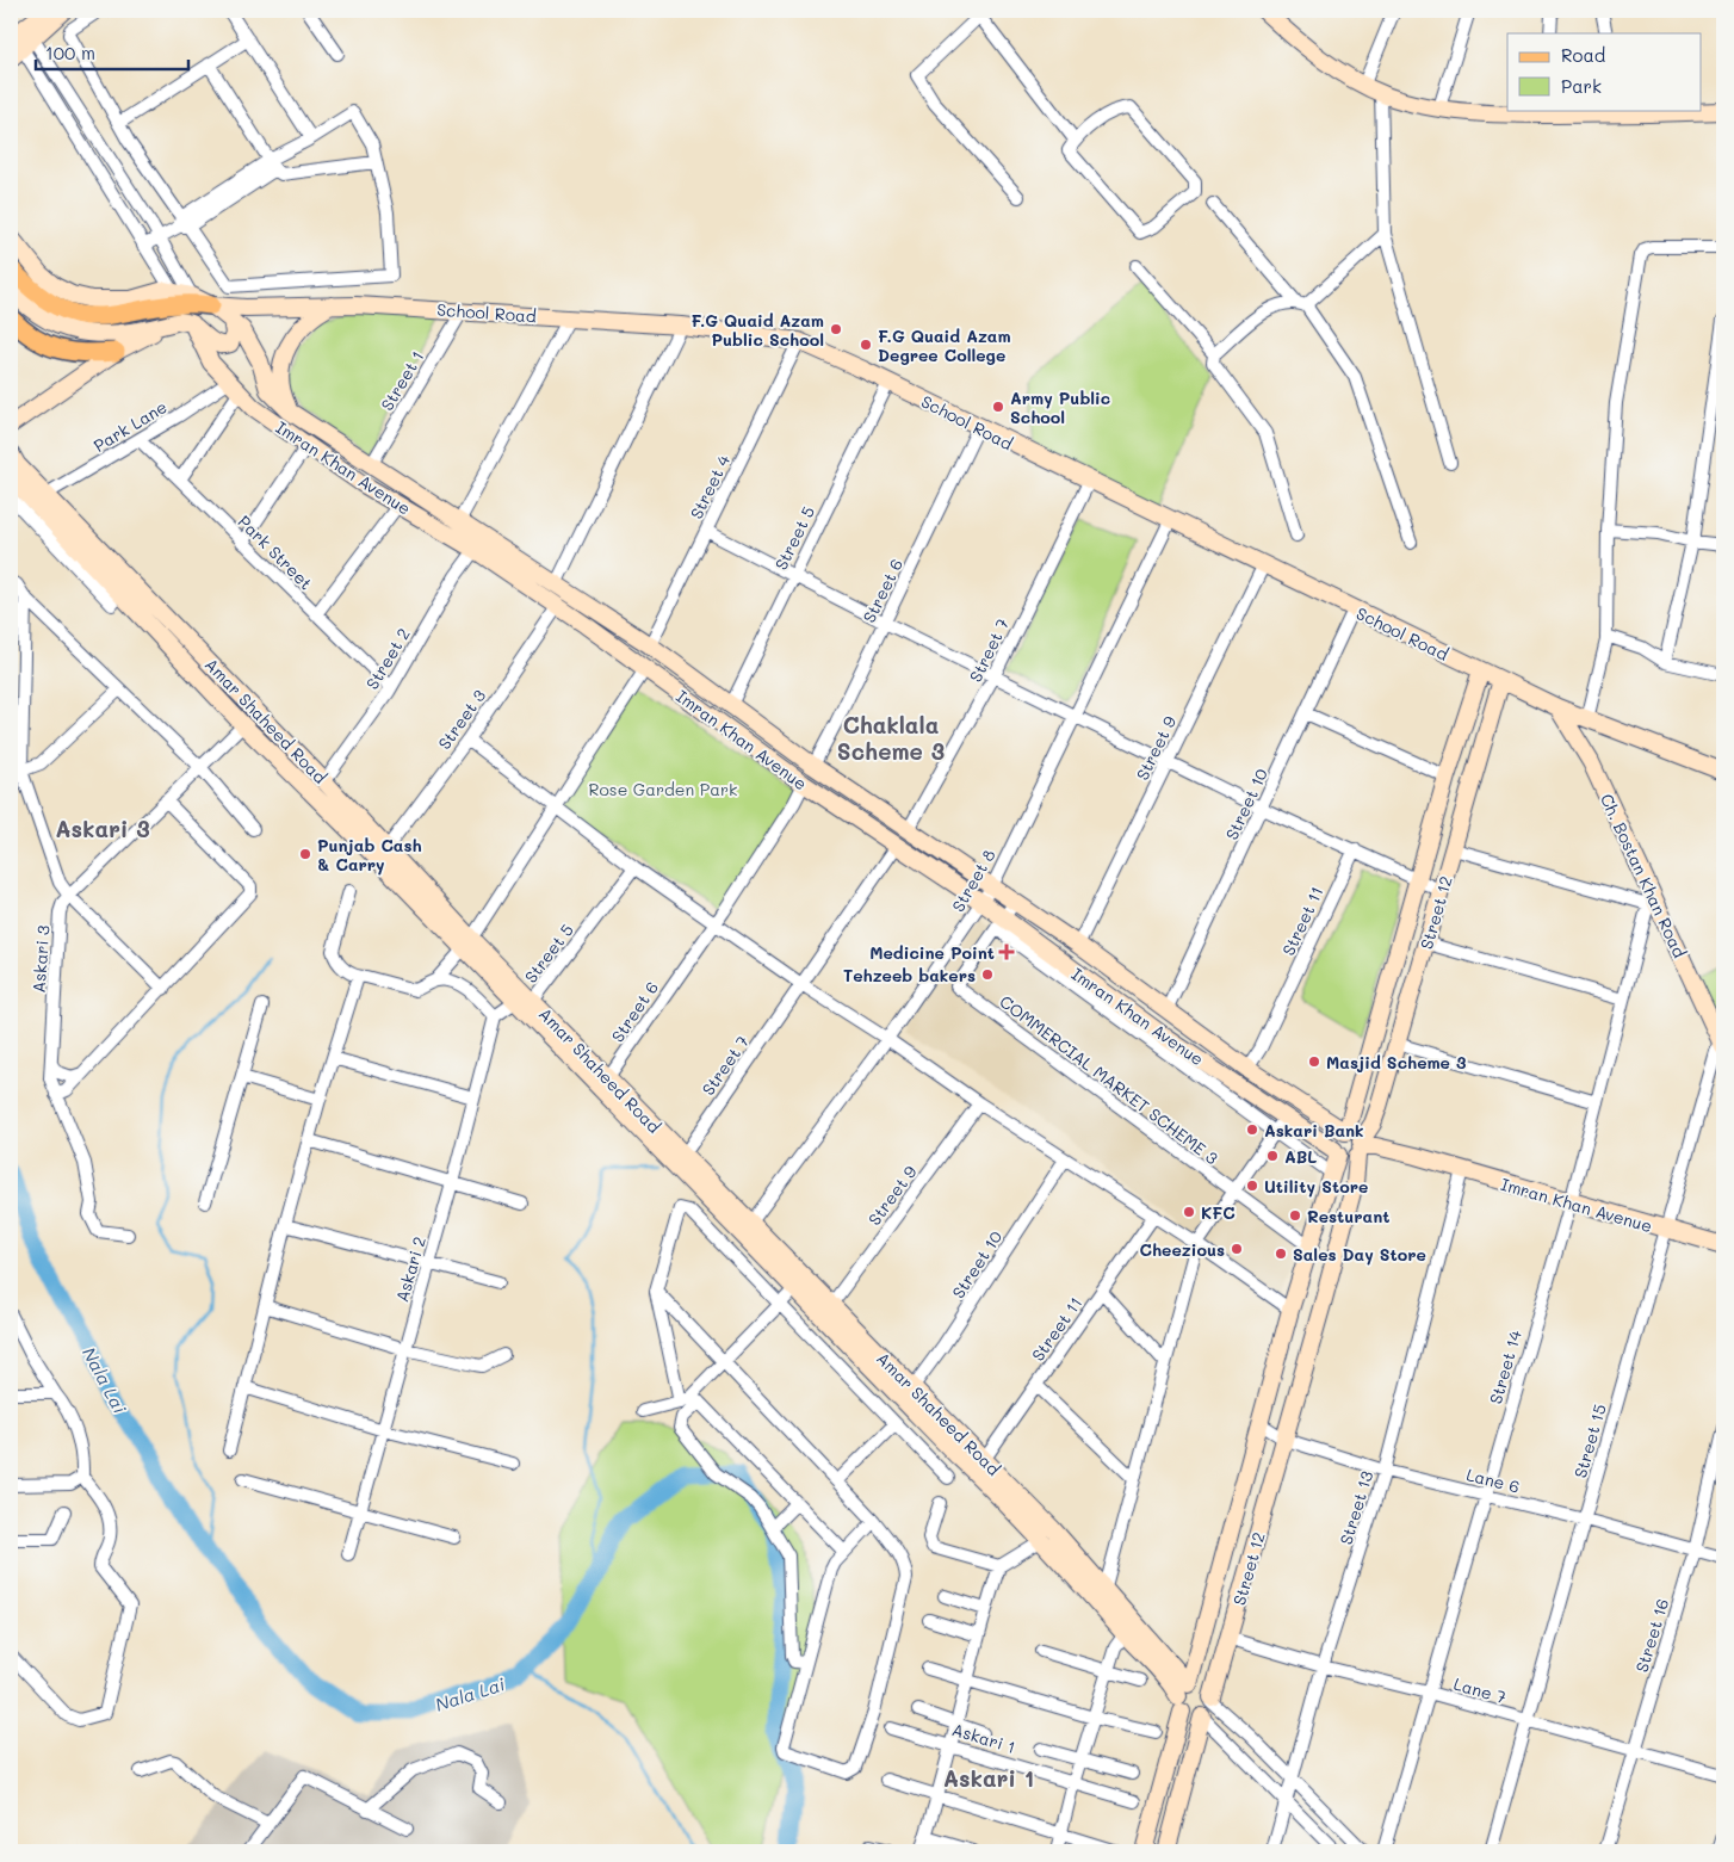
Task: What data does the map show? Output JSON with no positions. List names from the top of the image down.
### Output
{
  "streets": {
    "main road": [
      "School Road",
      "Imran Khan Avenue",
      "Amar Shaheed Road",
      "Ch. Bostan Khan Road",
      "Street 12"
    ],
    "street": [
      "Street 1",
      "Park Lane",
      "Street 4",
      "Street 5",
      "Park Street",
      "Street 6",
      "Street 7",
      "Street 2",
      "Street 3",
      "Street 9",
      "Street 10",
      "Street 8",
      "Street 11",
      "Askari 3",
      "COMMERCIAL MARKET SCHEME 3",
      "Askari 2",
      "Street 14",
      "Street 15",
      "Lane 6",
      "Street 13",
      "Street 16",
      "Lane 7",
      "Askari 1"
    ]
  },
  "crossings": [
    ["School Road", "Street 1"],
    ["School Road", "Imran Khan Avenue"],
    ["School Road", "Street 4"],
    ["School Road", "Street 5"],
    ["School Road", "Street 6"],
    ["School Road", "Street 7"],
    ["School Road", "Street 9"],
    ["School Road", "Street 10"],
    ["School Road", "Ch. Bostan Khan Road"],
    ["School Road", "Street 8"],
    ["School Road", "Street 12"],
    ["Street 1", "Imran Khan Avenue"],
    ["Park Lane", "Imran Khan Avenue"],
    ["Park Lane", "Park Street"],
    ["Park Lane", "Amar Shaheed Road"],
    ["Imran Khan Avenue", "Street 4"],
    ["Imran Khan Avenue", "Street 5"],
    ["Imran Khan Avenue", "Street 6"],
    ["Imran Khan Avenue", "Street 7"],
    ["Imran Khan Avenue", "Street 2"],
    ["Imran Khan Avenue", "Street 3"],
    ["Imran Khan Avenue", "Street 9"],
    ["Imran Khan Avenue", "Street 10"],
    ["Imran Khan Avenue", "Street 8"],
    ["Imran Khan Avenue", "Street 12"],
    ["Imran Khan Avenue", "Street 11"],
    ["Imran Khan Avenue", "COMMERCIAL MARKET SCHEME 3"],
    ["Imran Khan Avenue", "Street 14"],
    ["Imran Khan Avenue", "Street 15"],
    ["Imran Khan Avenue", "Street 13"],
    ["Street 5", "Amar Shaheed Road"],
    ["Park Street", "Street 2"],
    ["Street 6", "Amar Shaheed Road"],
    ["Street 7", "Amar Shaheed Road"],
    ["Street 2", "Amar Shaheed Road"],
    ["Street 3", "Amar Shaheed Road"],
    ["Amar Shaheed Road", "Street 9"],
    ["Amar Shaheed Road", "Street 10"],
    ["Amar Shaheed Road", "Street 8"],
    ["Amar Shaheed Road", "Street 11"],
    ["Amar Shaheed Road", "Askari 3"],
    ["Ch. Bostan Khan Road", "Street 14"],
    ["Ch. Bostan Khan Road", "Street 15"],
    ["Street 12", "Lane 6"],
    ["Street 12", "Lane 7"],
    ["Street 14", "Lane 6"],
    ["Street 14", "Lane 7"],
    ["Street 15", "Lane 6"],
    ["Street 15", "Lane 7"],
    ["Lane 6", "Street 13"],
    ["Lane 6", "Street 16"],
    ["Street 13", "Lane 7"],
    ["Street 16", "Lane 7"]
  ],
  "districts": ["Chaklala Scheme 3", "Askari 3", "Askari 1"],
  "water": ["Nala Lai"],
  "parks": ["Rose Garden Park"],
  "places": {
    "other": [
      "F.G Quaid Azam Public School",
      "F.G Quaid Azam Degree College",
      "Army Public School",
      "Punjab Cash & Carry",
      "Tehzeeb bakers",
      "Masjid Scheme 3",
      "Askari Bank",
      "ABL",
      "Utility Store",
      "KFC",
      "Resturant",
      "Cheezious",
      "Sales Day Store"
    ],
    "health": ["Medicine Point"]
  },
  "legend": ["Road", "Park"],
  "scale_bar": "100 m"
}
